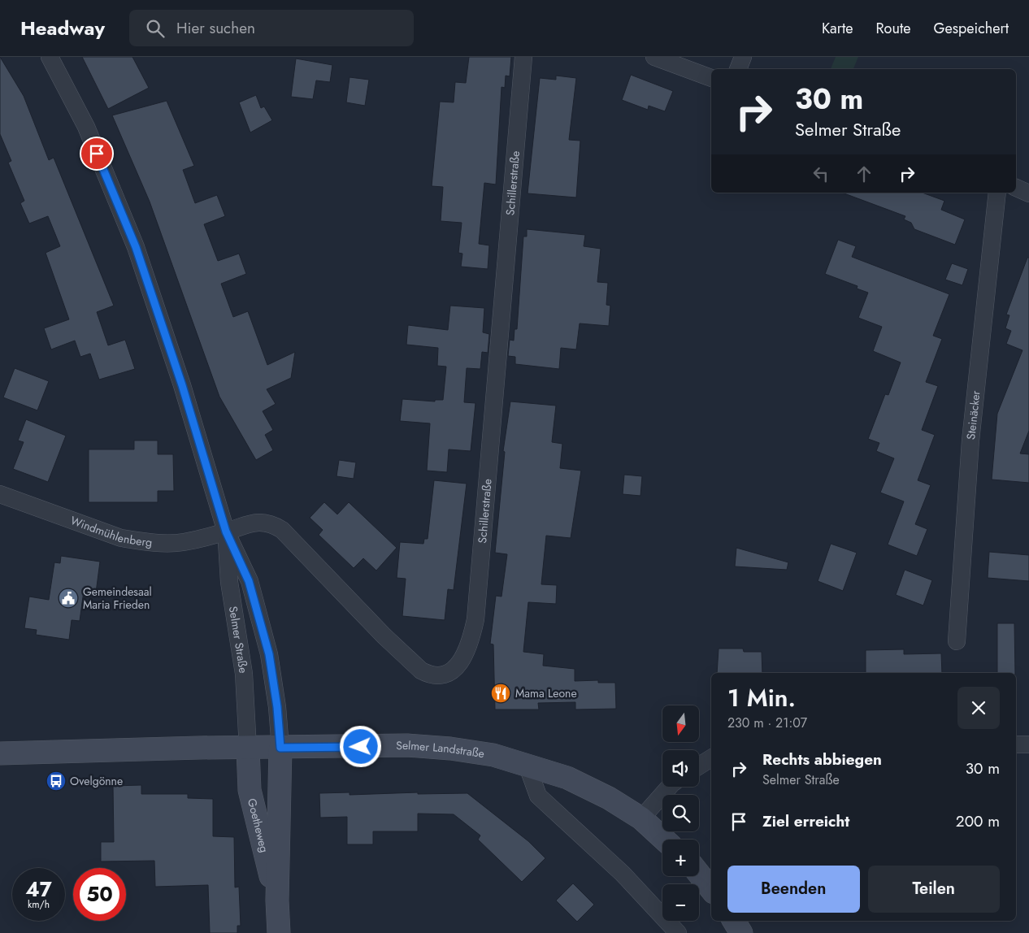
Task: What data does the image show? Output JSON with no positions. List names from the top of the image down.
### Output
{
  "streets": {
    "main road": ["Selmer Landstraße", "Goetheweg"],
    "street": [
      "Schillerstraße",
      "Steinäcker",
      "Windmühlenberg",
      "Selmer Straße"
    ]
  },
  "crossings": [
    ["Schillerstraße", "Windmühlenberg"],
    ["Schillerstraße", "Selmer Straße"],
    ["Windmühlenberg", "Selmer Straße"],
    ["Selmer Straße", "Selmer Landstraße"],
    ["Selmer Straße", "Goetheweg"],
    ["Selmer Landstraße", "Goetheweg"]
  ],
  "places": {
    "public building": ["Gemeindesaal Maria Frieden"],
    "restaurant": ["Mama Leone"],
    "bus stop": ["Ovelgönne"]
  },
  "north": "bottom",
  "page": {
    "header": "Headway",
    "search": "Hier suchen",
    "nav": ["Karte", "Route", "Gespeichert"],
    "turn": ["30 m", "Selmer Straße"],
    "heading": ["1 Min.", "230 m · 21:07"],
    "map_buttons": ["+", "−"],
    "list": [
      {
        "name": "Rechts abbiegen",
        "note": "Selmer Straße",
        "value": "30 m"
      },
      {
        "name": "Ziel erreicht",
        "value": "200 m"
      }
    ],
    "buttons": ["Beenden", "Teilen"],
    "speed": "47 km/h",
    "limit": "50"
  }
}
